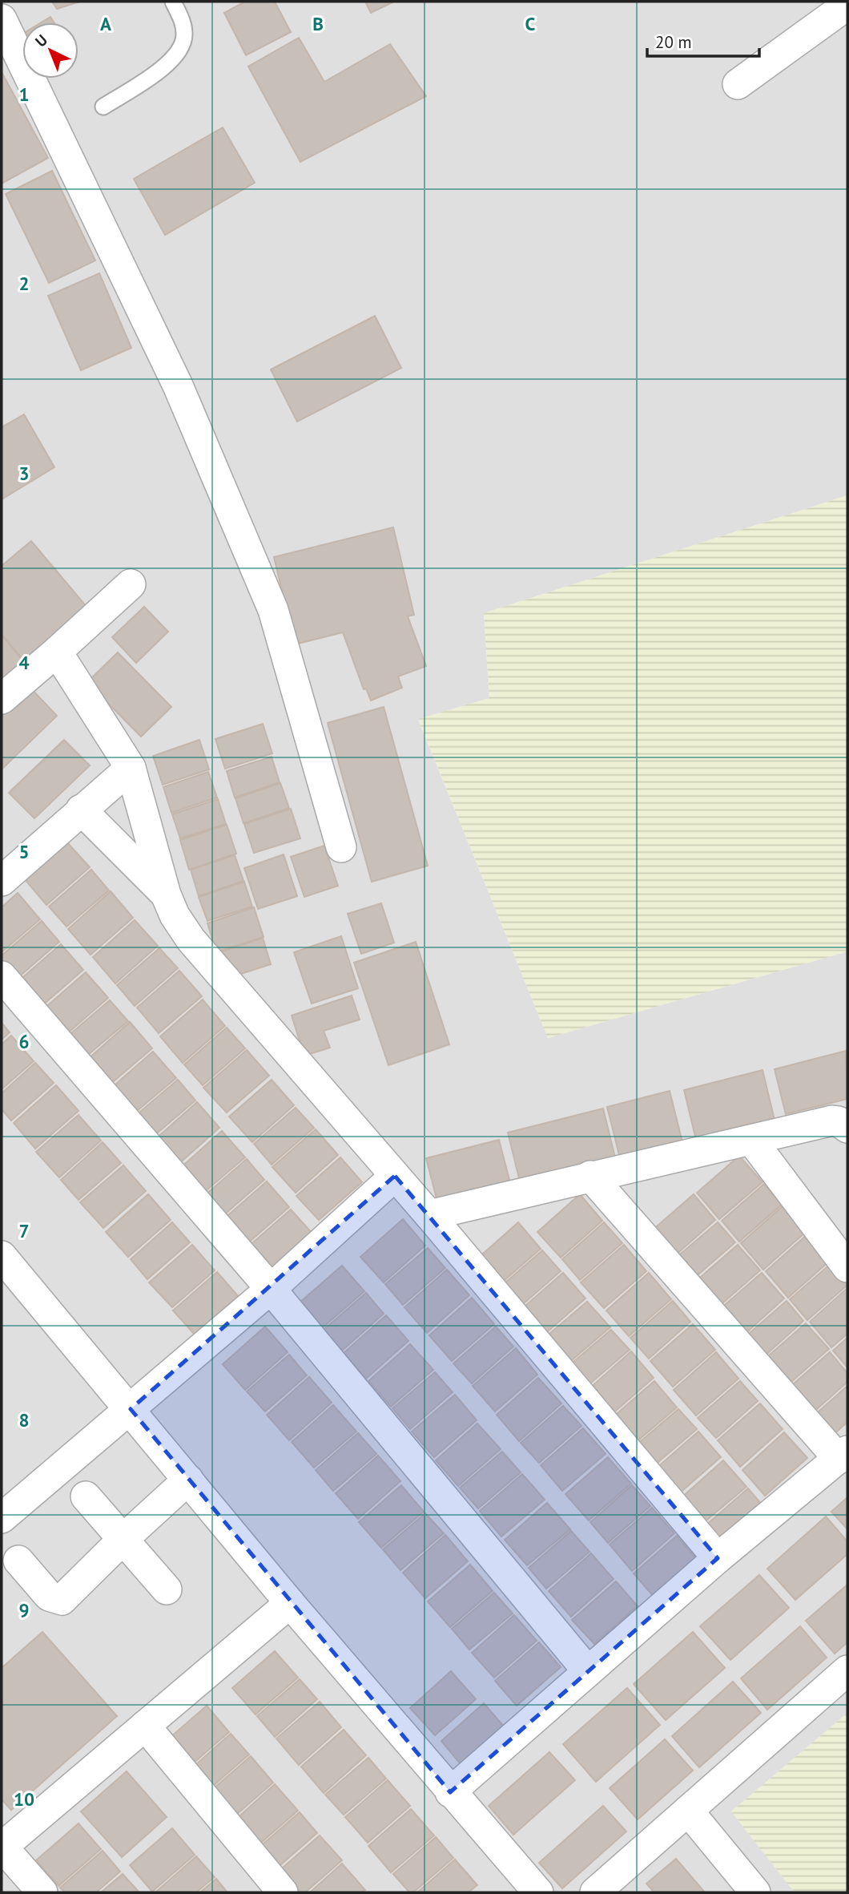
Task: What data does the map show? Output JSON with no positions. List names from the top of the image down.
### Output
{
  "scale_bar": "20 m",
  "north": "top left",
  "grid": {
    "columns": ["A", "B", "C"],
    "rows": [
      "1",
      "2",
      "3",
      "4",
      "5",
      "6",
      "7",
      "8",
      "9",
      "10"
    ]
  }
}
